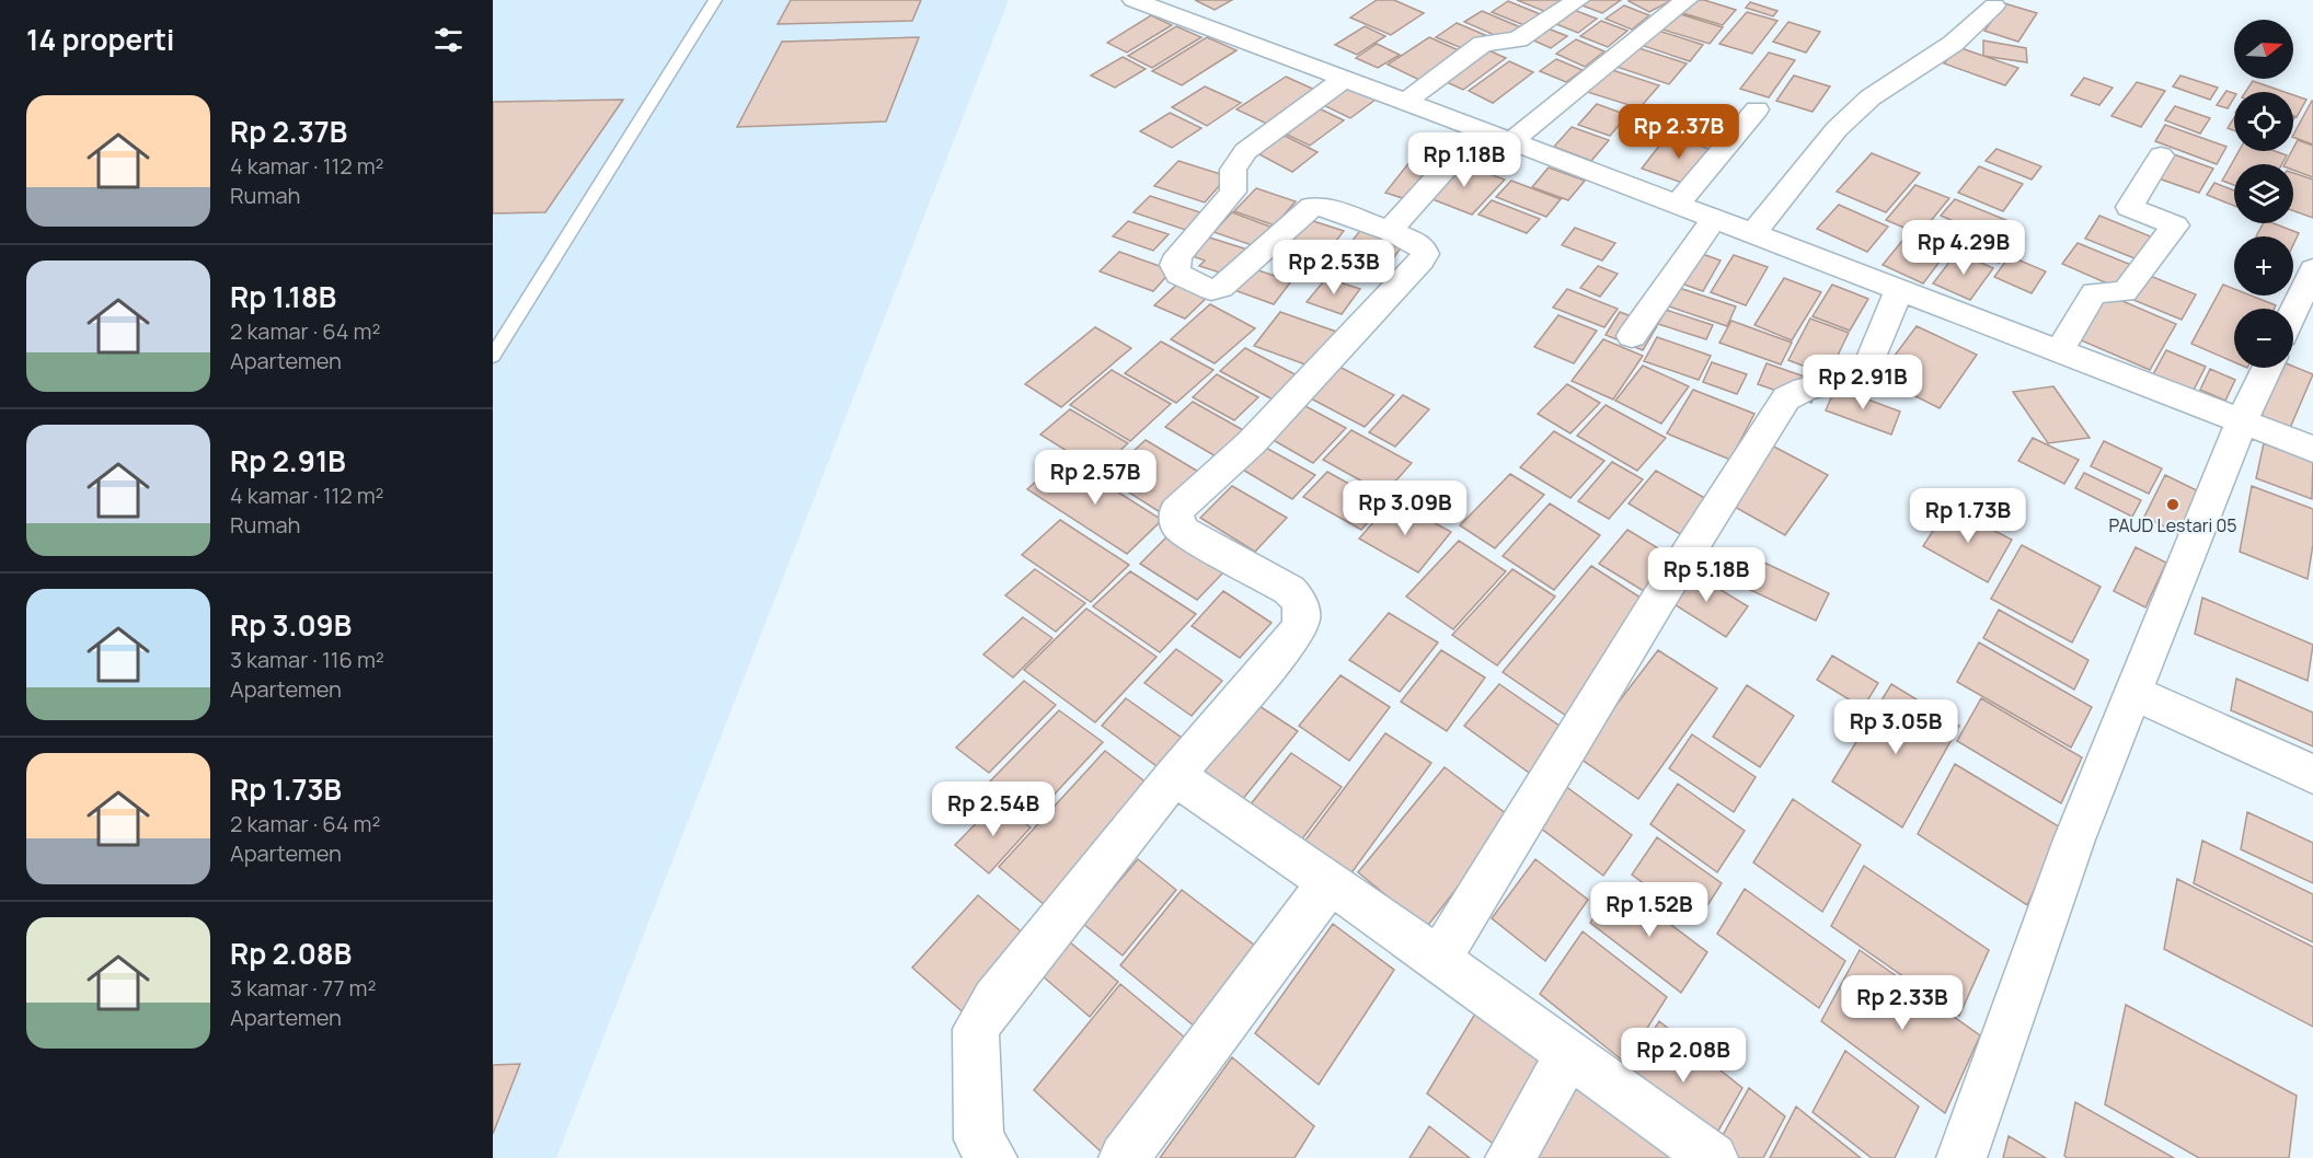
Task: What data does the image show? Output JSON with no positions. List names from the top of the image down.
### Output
{
  "places": ["PAUD Lestari 05"],
  "north": "right",
  "page": {
    "heading": "14 properti",
    "map_buttons": ["+", "−"],
    "list": [
      {
        "name": "Rp 2.37B",
        "note": "4 kamar · 112 m² · Rumah"
      },
      {
        "name": "Rp 1.18B",
        "note": "2 kamar · 64 m² · Apartemen"
      },
      {
        "name": "Rp 2.91B",
        "note": "4 kamar · 112 m² · Rumah"
      },
      {
        "name": "Rp 3.09B",
        "note": "3 kamar · 116 m² · Apartemen"
      },
      {
        "name": "Rp 1.73B",
        "note": "2 kamar · 64 m² · Apartemen"
      },
      {
        "name": "Rp 2.08B",
        "note": "3 kamar · 77 m² · Apartemen"
      }
    ],
    "price": [
      "Rp 2.37B",
      "Rp 1.18B",
      "Rp 4.29B",
      "Rp 2.53B",
      "Rp 2.91B",
      "Rp 2.57B",
      "Rp 3.09B",
      "Rp 1.73B",
      "Rp 5.18B",
      "Rp 3.05B",
      "Rp 2.54B",
      "Rp 1.52B",
      "Rp 2.33B",
      "Rp 2.08B"
    ]
  }
}
